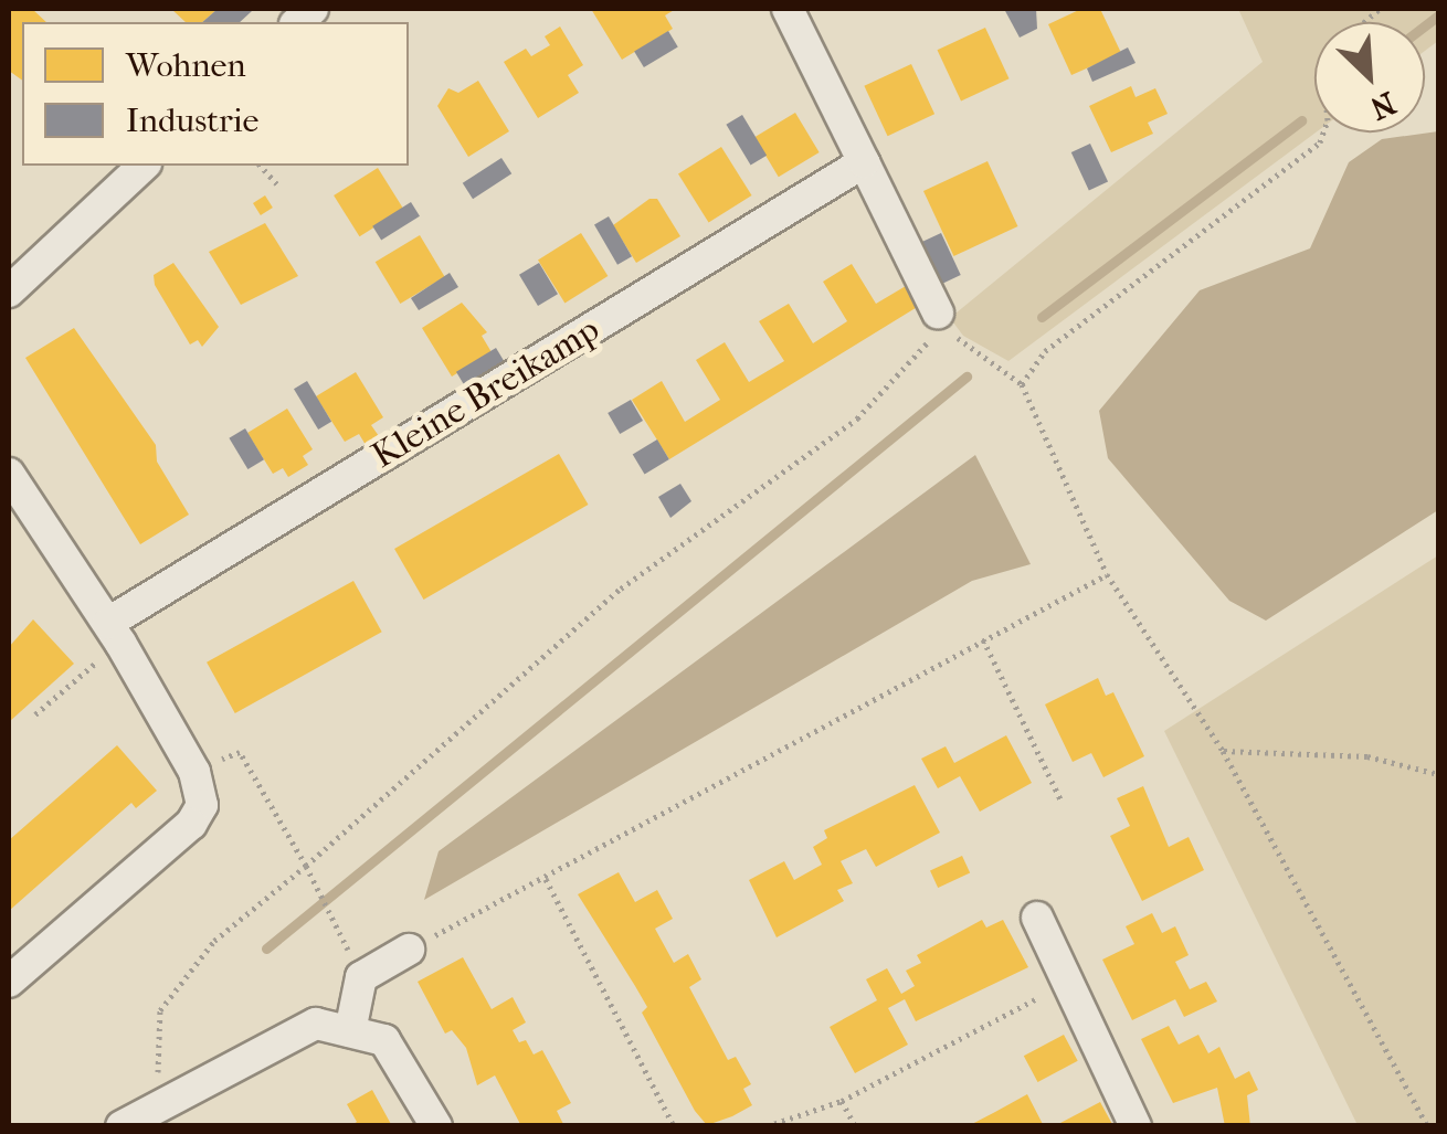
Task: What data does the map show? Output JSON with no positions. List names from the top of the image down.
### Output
{
  "streets": {
    "street": ["Kleine Breikamp"]
  },
  "legend": ["Wohnen", "Industrie"],
  "north": "bottom right"
}
